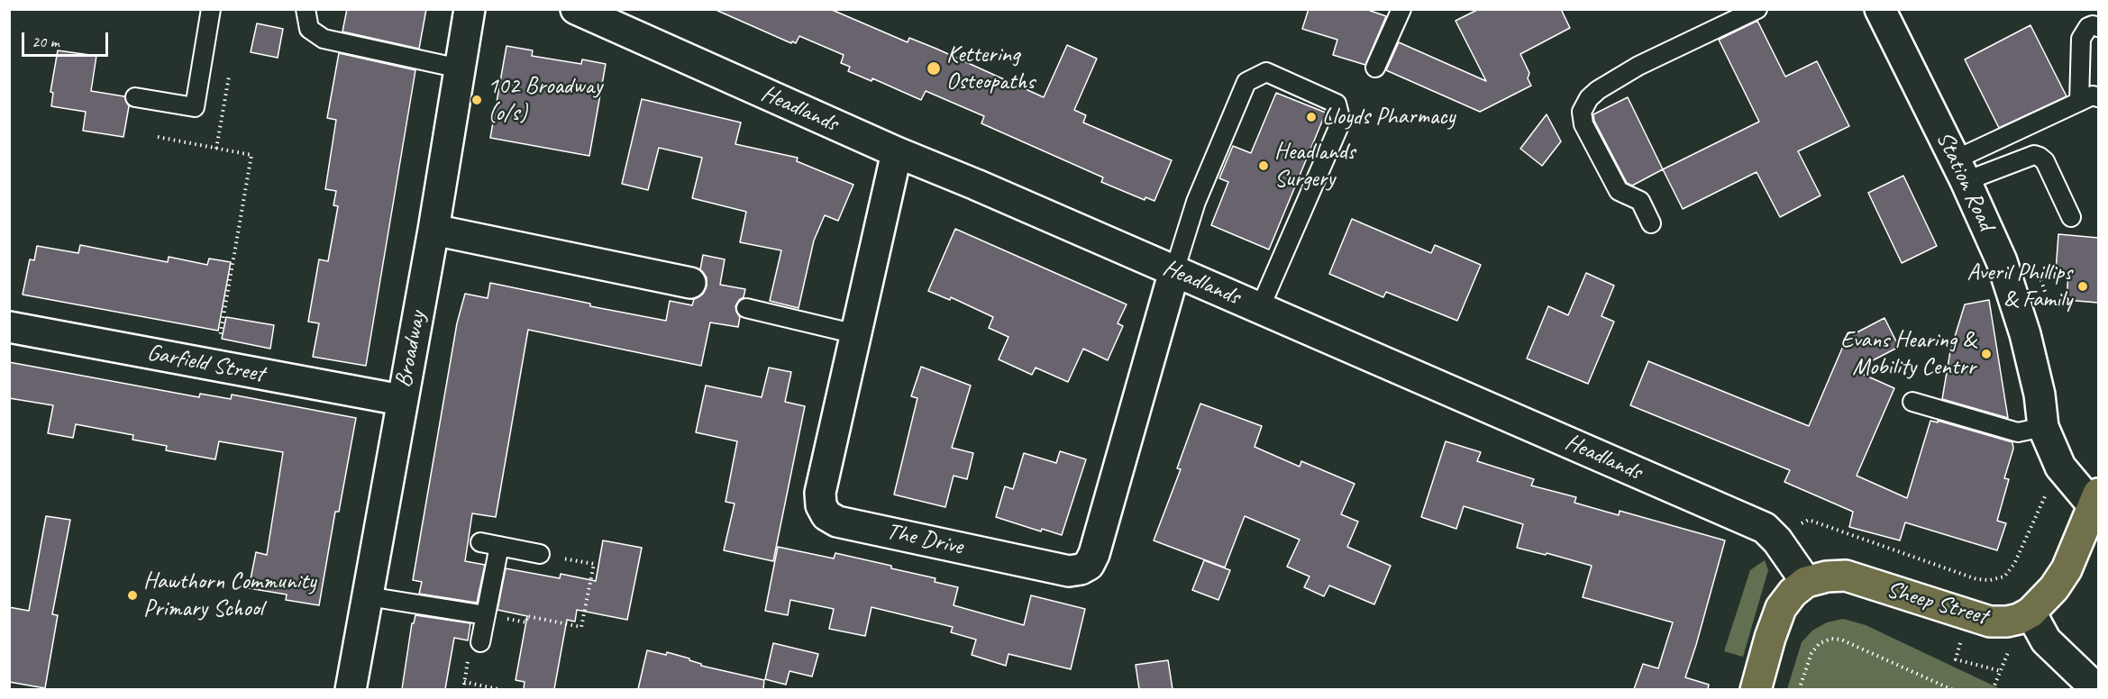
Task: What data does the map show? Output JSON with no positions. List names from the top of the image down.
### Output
{
  "streets": {
    "main road": ["Sheep Street"],
    "street": [
      "Headlands",
      "Station Road",
      "Broadway",
      "Garfield Street",
      "The Drive"
    ]
  },
  "crossings": [
    ["Headlands", "The Drive"],
    ["Headlands", "Sheep Street"],
    ["Broadway", "Garfield Street"]
  ],
  "places": [
    "Kettering Osteopaths",
    "102 Broadway (o/s)",
    "Lloyds Pharmacy",
    "Headlands Surgery",
    "Averil Phillips & Family",
    "Evans Hearing & Mobility Centrr",
    "Hawthorn Community Primary School"
  ],
  "scale_bar": "20 m"
}
